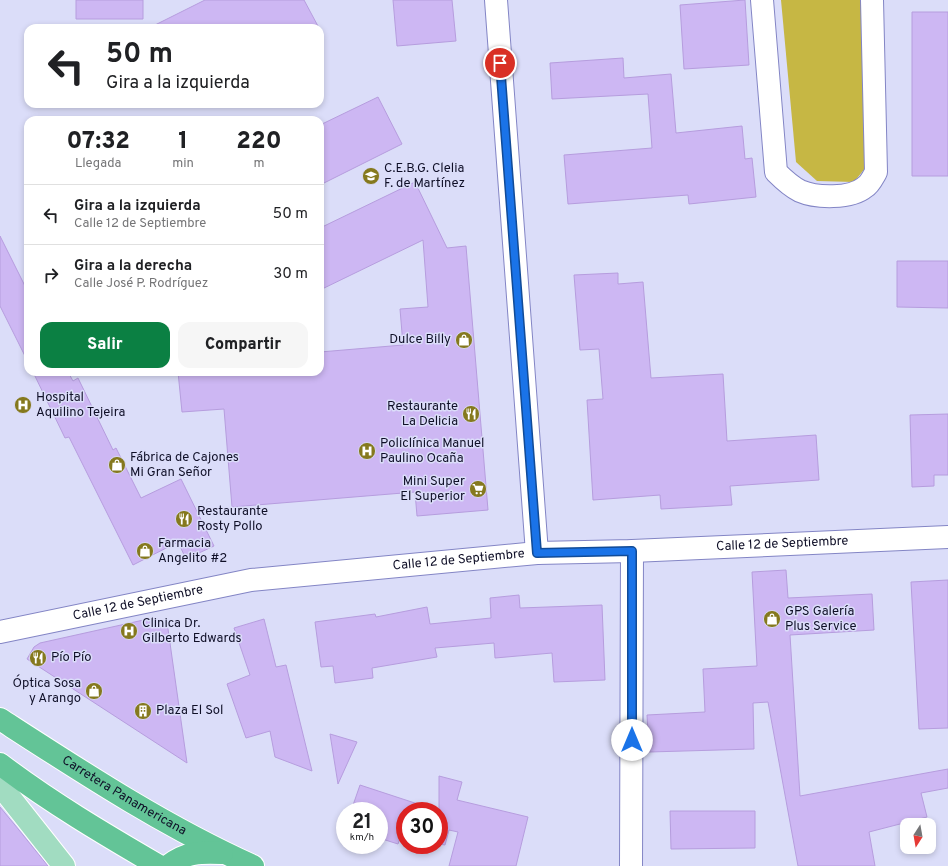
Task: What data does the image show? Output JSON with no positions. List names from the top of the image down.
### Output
{
  "streets": {
    "highway": ["Carretera Panamericana"],
    "street": ["Calle 12 de Septiembre"]
  },
  "places": {
    "school or university": ["C.E.B.G. Clelia F. de Martínez"],
    "shop": [
      "Dulce Billy",
      "Fábrica de Cajones Mi Gran Señor",
      "Farmacia Angelito #2",
      "GPS Galería Plus Service",
      "Óptica Sosa y Arango"
    ],
    "hospital": ["Hospital Aquilino Tejeira", "Policlínica Manuel Paulino Ocaña", "Clinica Dr. Gilberto Edwards"],
    "restaurant": ["Restaurante La Delicia", "Restaurante Rosty Pollo", "Pío Pío"],
    "supermarket": ["Mini Super El Superior"],
    "building": ["Plaza El Sol"]
  },
  "north": "bottom",
  "page": {
    "turn": ["50 m", "Gira a la izquierda"],
    "eta": [
      "07:32",
      "Llegada",
      "1",
      "min",
      "220",
      "m"
    ],
    "list": [
      {
        "name": "Gira a la izquierda",
        "note": "Calle 12 de Septiembre",
        "value": "50 m"
      },
      {
        "name": "Gira a la derecha",
        "note": "Calle José P. Rodríguez",
        "value": "30 m"
      }
    ],
    "buttons": ["Salir", "Compartir"],
    "speed": "21 km/h",
    "limit": "30"
  }
}
